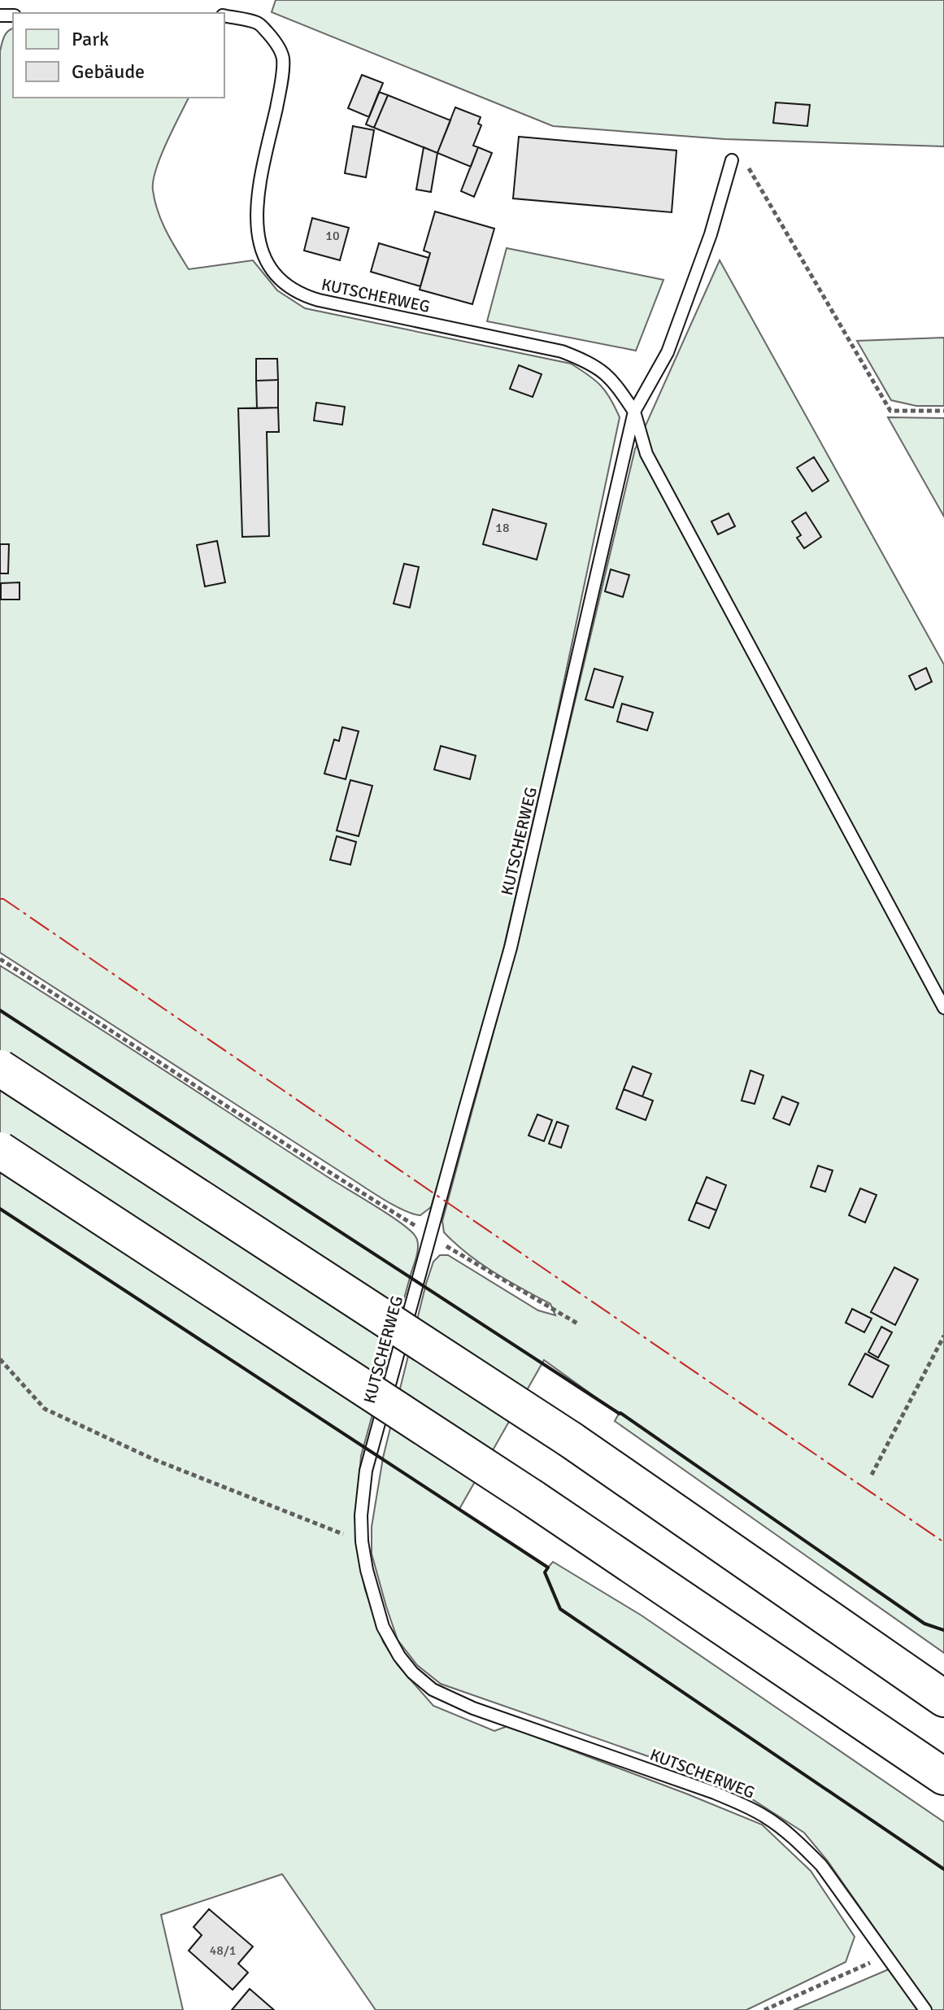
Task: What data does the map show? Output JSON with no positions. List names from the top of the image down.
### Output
{
  "streets": {
    "lane": ["KUTSCHERWEG"]
  },
  "house_numbers": ["10", "18", "48/1"],
  "legend": ["Park", "Gebäude"]
}
